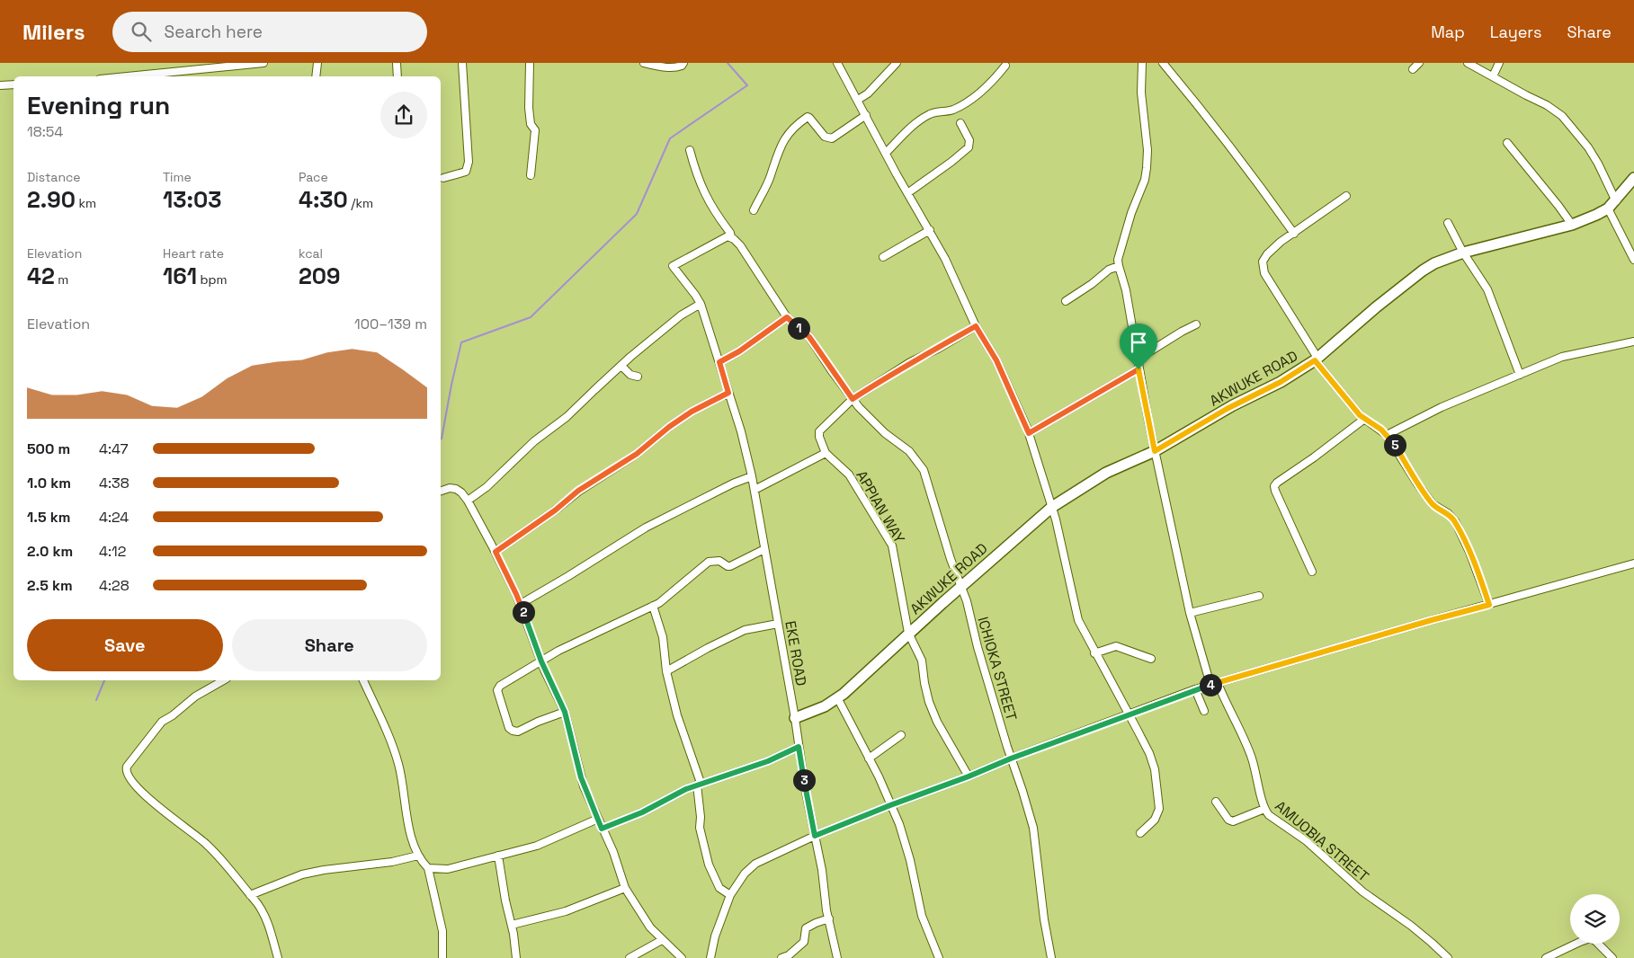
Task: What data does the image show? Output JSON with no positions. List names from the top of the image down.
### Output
{
  "streets": {
    "main road": ["AKWUKE ROAD"],
    "street": [
      "APPIAN WAY",
      "EKE ROAD",
      "ICHIOKA STREET",
      "AMUOBIA STREET"
    ]
  },
  "crossings": [
    ["AKWUKE ROAD", "APPIAN WAY"],
    ["AKWUKE ROAD", "EKE ROAD"],
    ["AKWUKE ROAD", "ICHIOKA STREET"],
    ["AKWUKE ROAD", "AMUOBIA STREET"],
    ["EKE ROAD", "ICHIOKA STREET"]
  ],
  "page": {
    "header": "Milers",
    "search": "Search here",
    "nav": ["Map", "Layers", "Share"],
    "heading": ["Evening run", "18:54"],
    "stats": [
      ["Distance", "2.90 km"],
      ["Time", "13:03"],
      ["Pace", "4:30 /km"],
      ["Elevation", "42 m"],
      ["Heart rate", "161 bpm"],
      ["kcal", "209"]
    ],
    "chart": ["Elevation", "100–139 m"],
    "pins": [
      "1",
      "5",
      "2",
      "4",
      "3"
    ],
    "list": [
      {
        "name": "500 m",
        "note": "4:47"
      },
      {
        "name": "1.0 km",
        "note": "4:38"
      },
      {
        "name": "1.5 km",
        "note": "4:24"
      },
      {
        "name": "2.0 km",
        "note": "4:12"
      },
      {
        "name": "2.5 km",
        "note": "4:28"
      }
    ],
    "buttons": ["Save", "Share"]
  }
}
